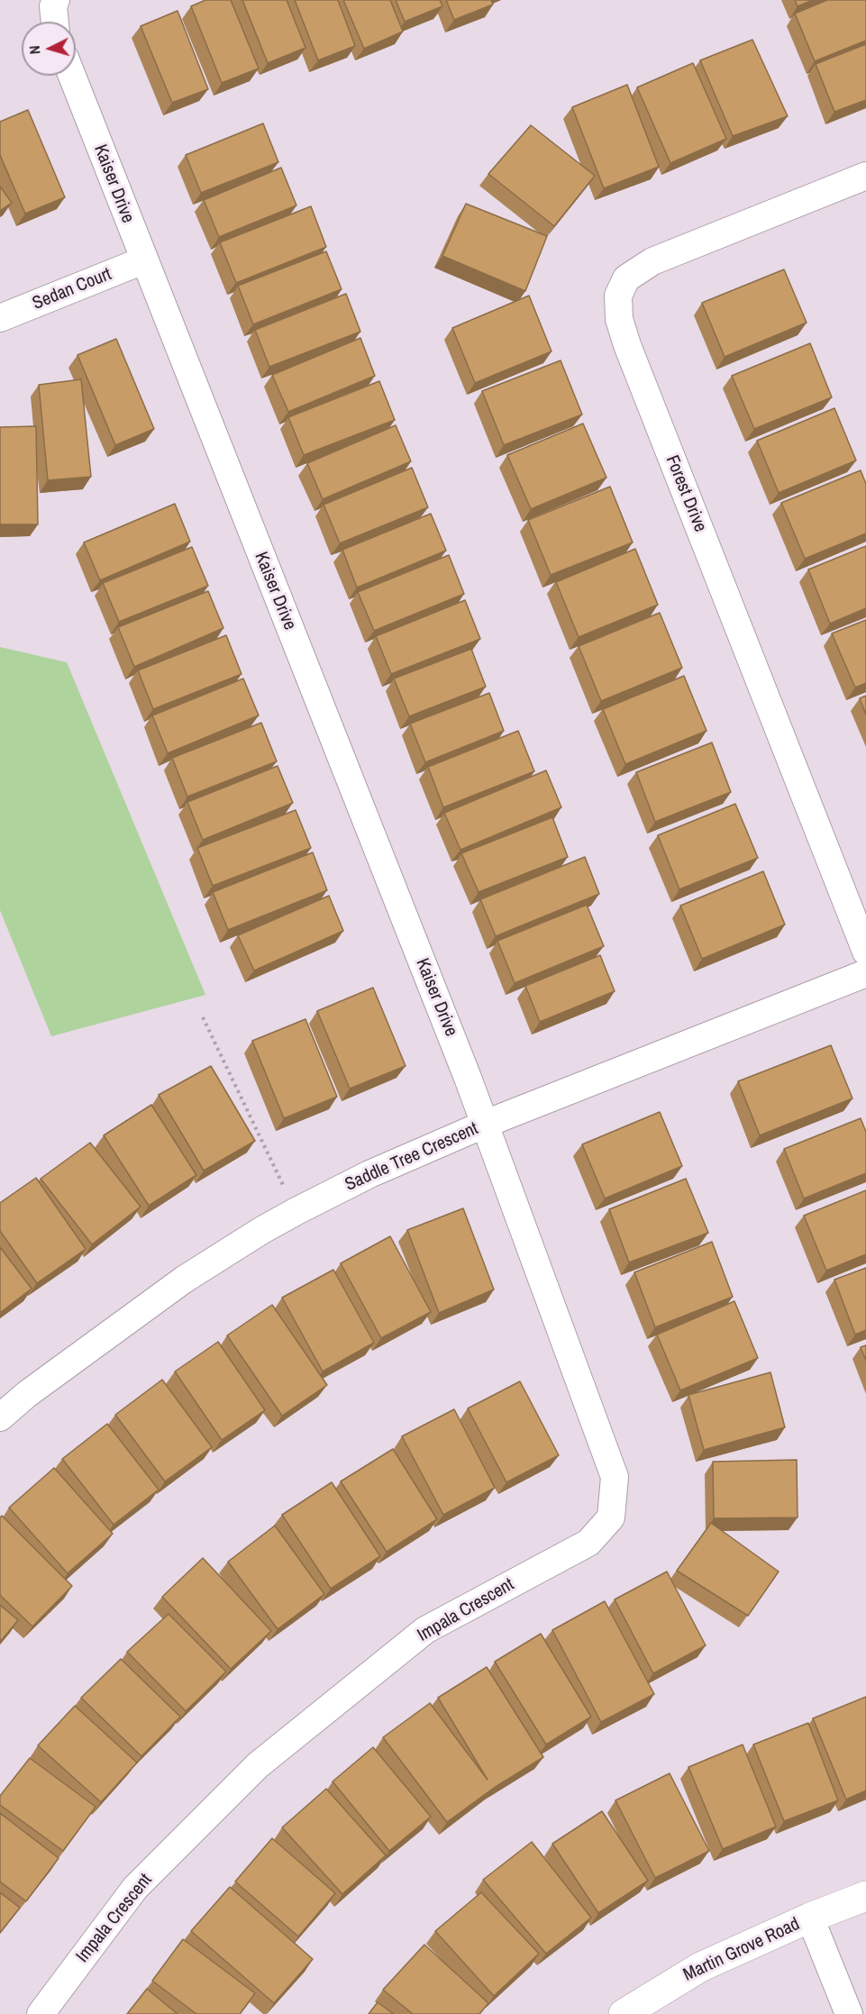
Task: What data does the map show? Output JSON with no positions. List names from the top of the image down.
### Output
{
  "streets": {
    "street": [
      "Kaiser Drive",
      "Sedan Court",
      "Forest Drive",
      "Saddle Tree Crescent",
      "Impala Crescent",
      "Martin Grove Road"
    ]
  },
  "crossings": [
    ["Kaiser Drive", "Sedan Court"],
    ["Kaiser Drive", "Saddle Tree Crescent"],
    ["Kaiser Drive", "Impala Crescent"],
    ["Saddle Tree Crescent", "Impala Crescent"]
  ],
  "north": "left"
}
